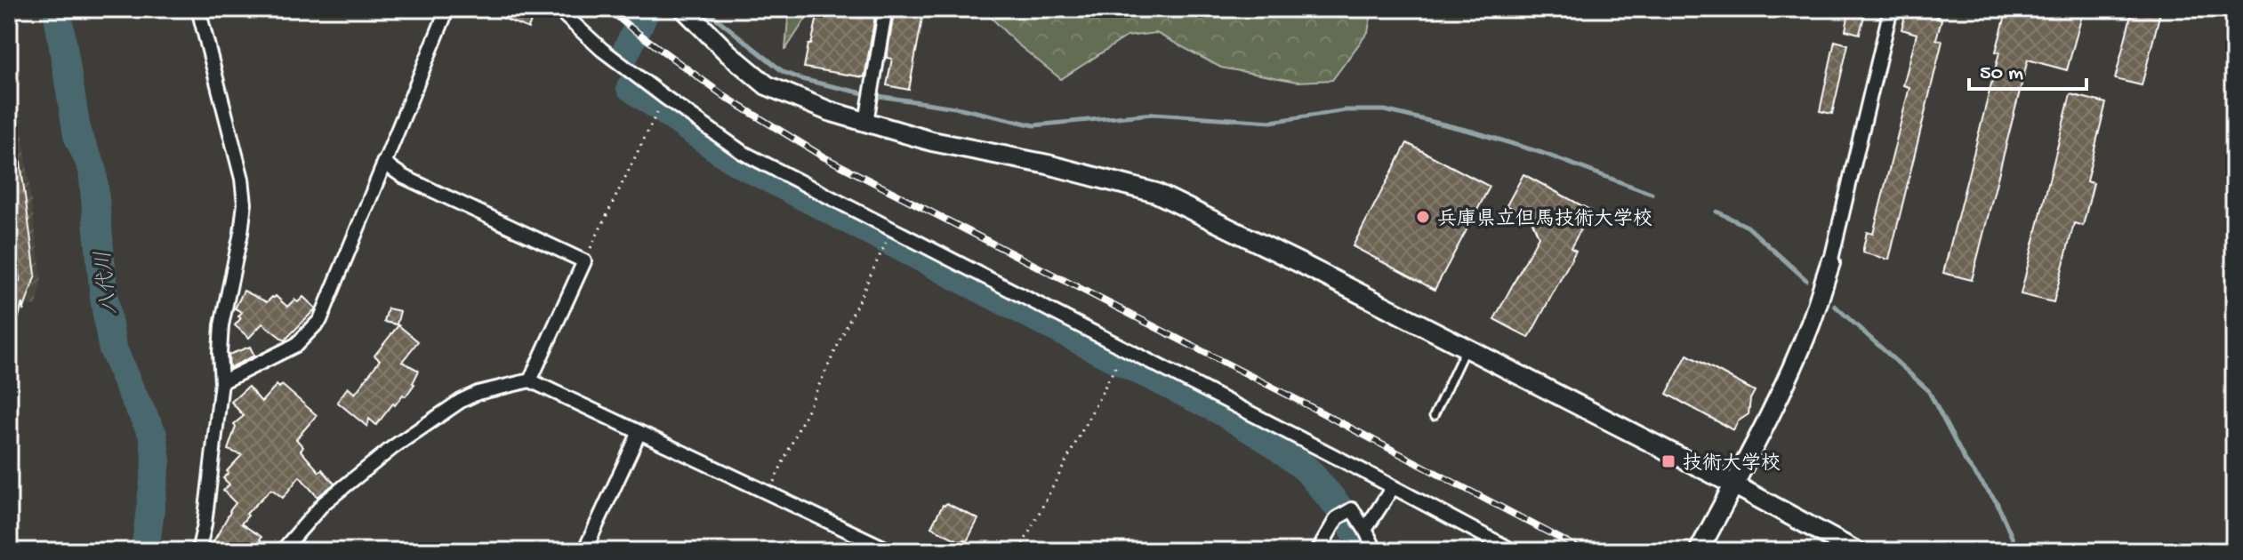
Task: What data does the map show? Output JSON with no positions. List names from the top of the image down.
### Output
{
  "water": ["八代川"],
  "places": {
    "other": ["兵庫県立但馬技術大学校"],
    "transit": ["技術大学校"]
  },
  "scale_bar": "50 m"
}
